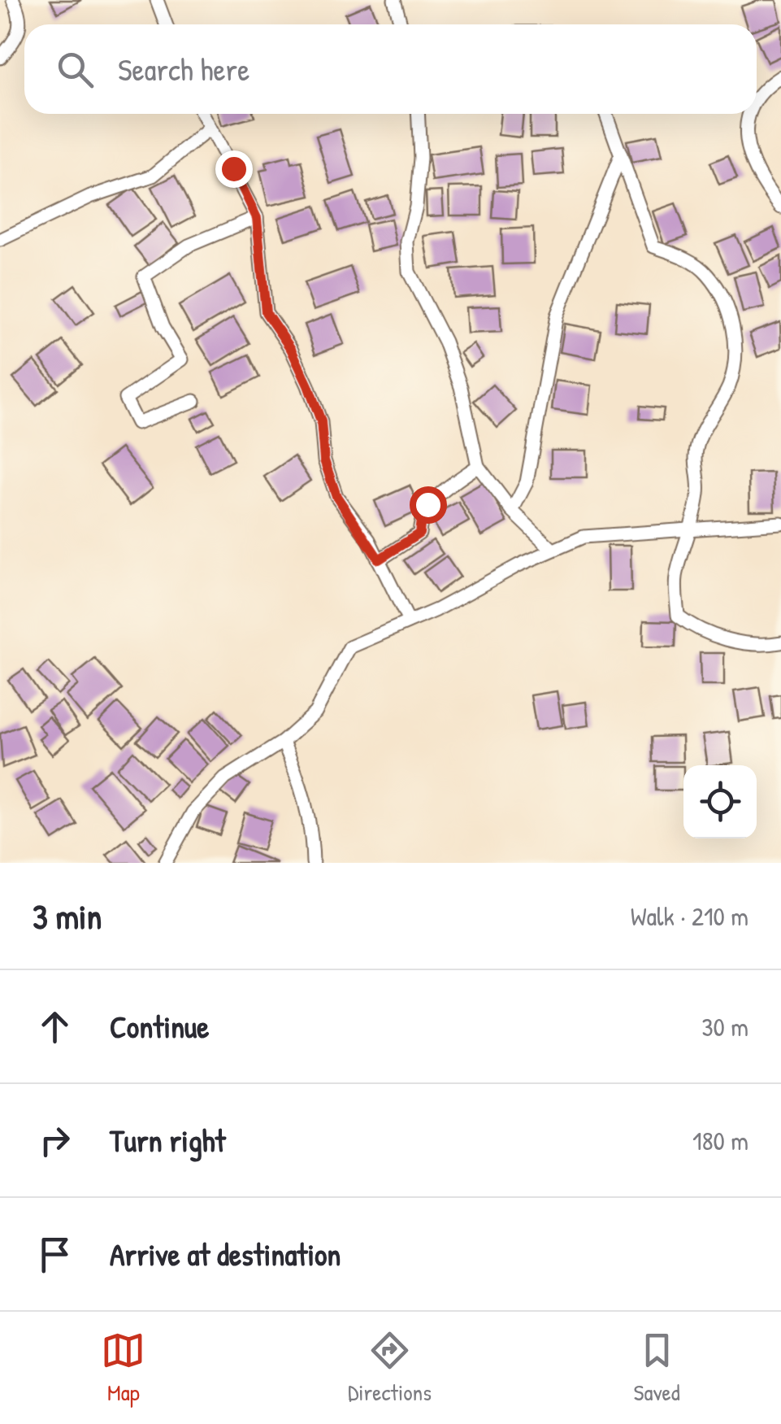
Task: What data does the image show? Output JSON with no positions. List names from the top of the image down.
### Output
{
  "page": {
    "search": "Search here",
    "heading": ["3 min", "Walk · 210 m"],
    "list": [
      ["Continue", "30 m"],
      ["Turn right", "180 m"],
      "Arrive at destination"
    ],
    "nav": ["Map", "Directions", "Saved"]
  }
}
